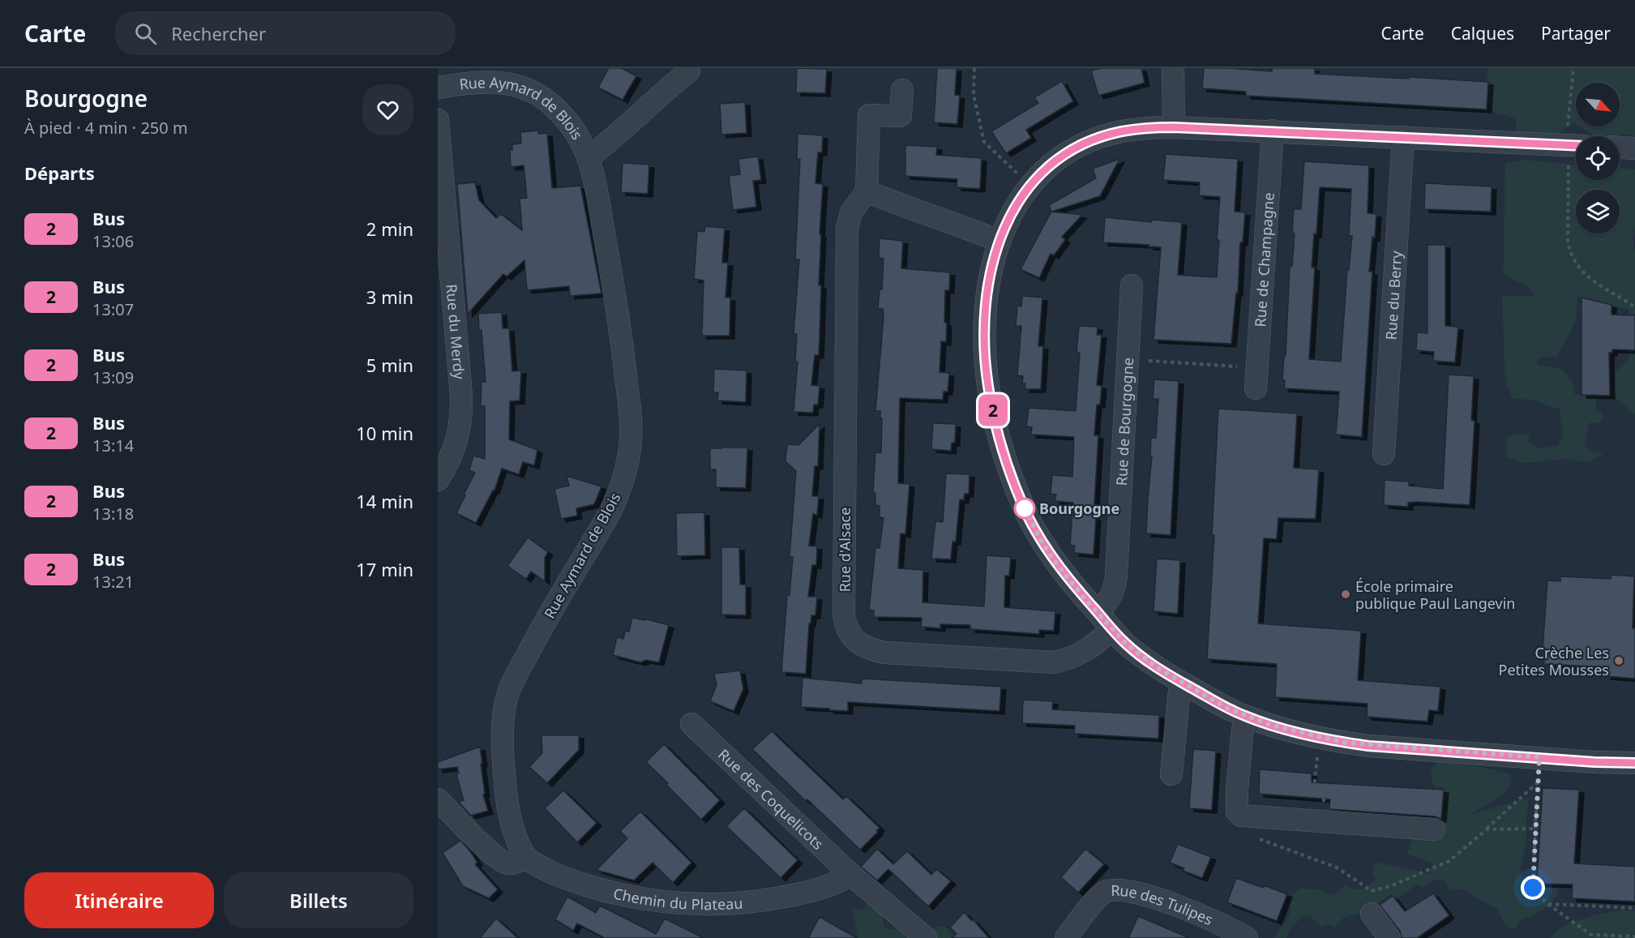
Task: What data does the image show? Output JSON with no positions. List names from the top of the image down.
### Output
{
  "streets": {
    "street": [
      "Rue Aymard de Blois",
      "Rue de Champagne",
      "Rue du Berry",
      "Rue du Merdy",
      "Rue de Bourgogne",
      "Rue d'Alsace",
      "Rue des Coquelicots",
      "Chemin du Plateau",
      "Rue des Tulipes"
    ]
  },
  "crossings": [
    ["Rue Aymard de Blois", "Chemin du Plateau"],
    ["Rue des Coquelicots", "Chemin du Plateau"]
  ],
  "places": ["Bourgogne", "École primaire publique Paul Langevin", "Crèche Les Petites Mousses"],
  "lines": ["bus line 2"],
  "north": "bottom right",
  "page": {
    "header": "Carte",
    "search": "Rechercher",
    "nav": ["Carte", "Calques", "Partager"],
    "heading": [
      ["Bourgogne", "À pied · 4 min · 250 m"],
      "Départs"
    ],
    "on_map": "2",
    "list": [
      {
        "mark": "2",
        "name": "Bus",
        "note": "13:06",
        "value": "2 min"
      },
      {
        "mark": "2",
        "name": "Bus",
        "note": "13:07",
        "value": "3 min"
      },
      {
        "mark": "2",
        "name": "Bus",
        "note": "13:09",
        "value": "5 min"
      },
      {
        "mark": "2",
        "name": "Bus",
        "note": "13:14",
        "value": "10 min"
      },
      {
        "mark": "2",
        "name": "Bus",
        "note": "13:18",
        "value": "14 min"
      },
      {
        "mark": "2",
        "name": "Bus",
        "note": "13:21",
        "value": "17 min"
      }
    ],
    "buttons": ["Itinéraire", "Billets"]
  }
}
